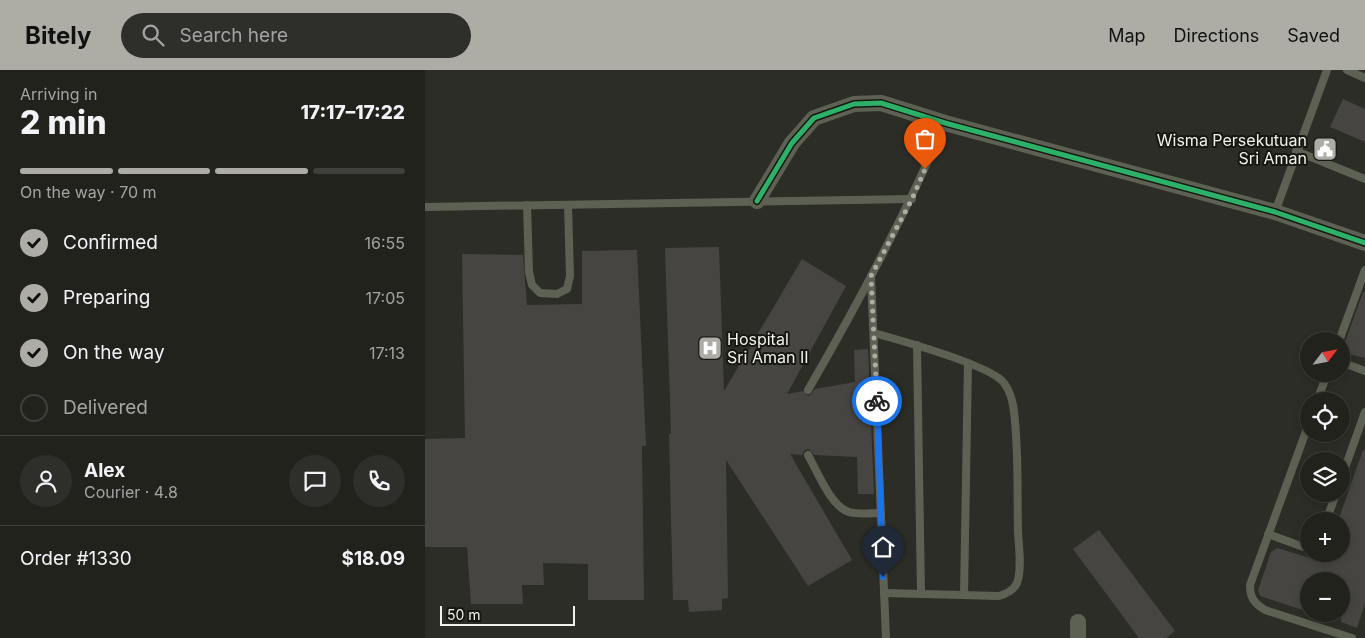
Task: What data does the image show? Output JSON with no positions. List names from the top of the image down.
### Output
{
  "places": {
    "public building": ["Wisma Persekutuan Sri Aman"],
    "hospital": ["Hospital Sri Aman II"]
  },
  "scale_bar": "50 m",
  "north": "top right",
  "page": {
    "header": "Bitely",
    "search": "Search here",
    "nav": ["Map", "Directions", "Saved"],
    "heading": ["2 min", "Arriving in", "17:17–17:22"],
    "panel": [
      "Alex",
      "Courier · 4.8",
      "Order #1330",
      "$18.09"
    ],
    "bar": "On the way · 70 m",
    "list": [
      ["Confirmed", "16:55"],
      ["Preparing", "17:05"],
      ["On the way", "17:13"],
      "Delivered"
    ],
    "map_buttons": ["+", "−"],
    "scale": "50 m"
  }
}
